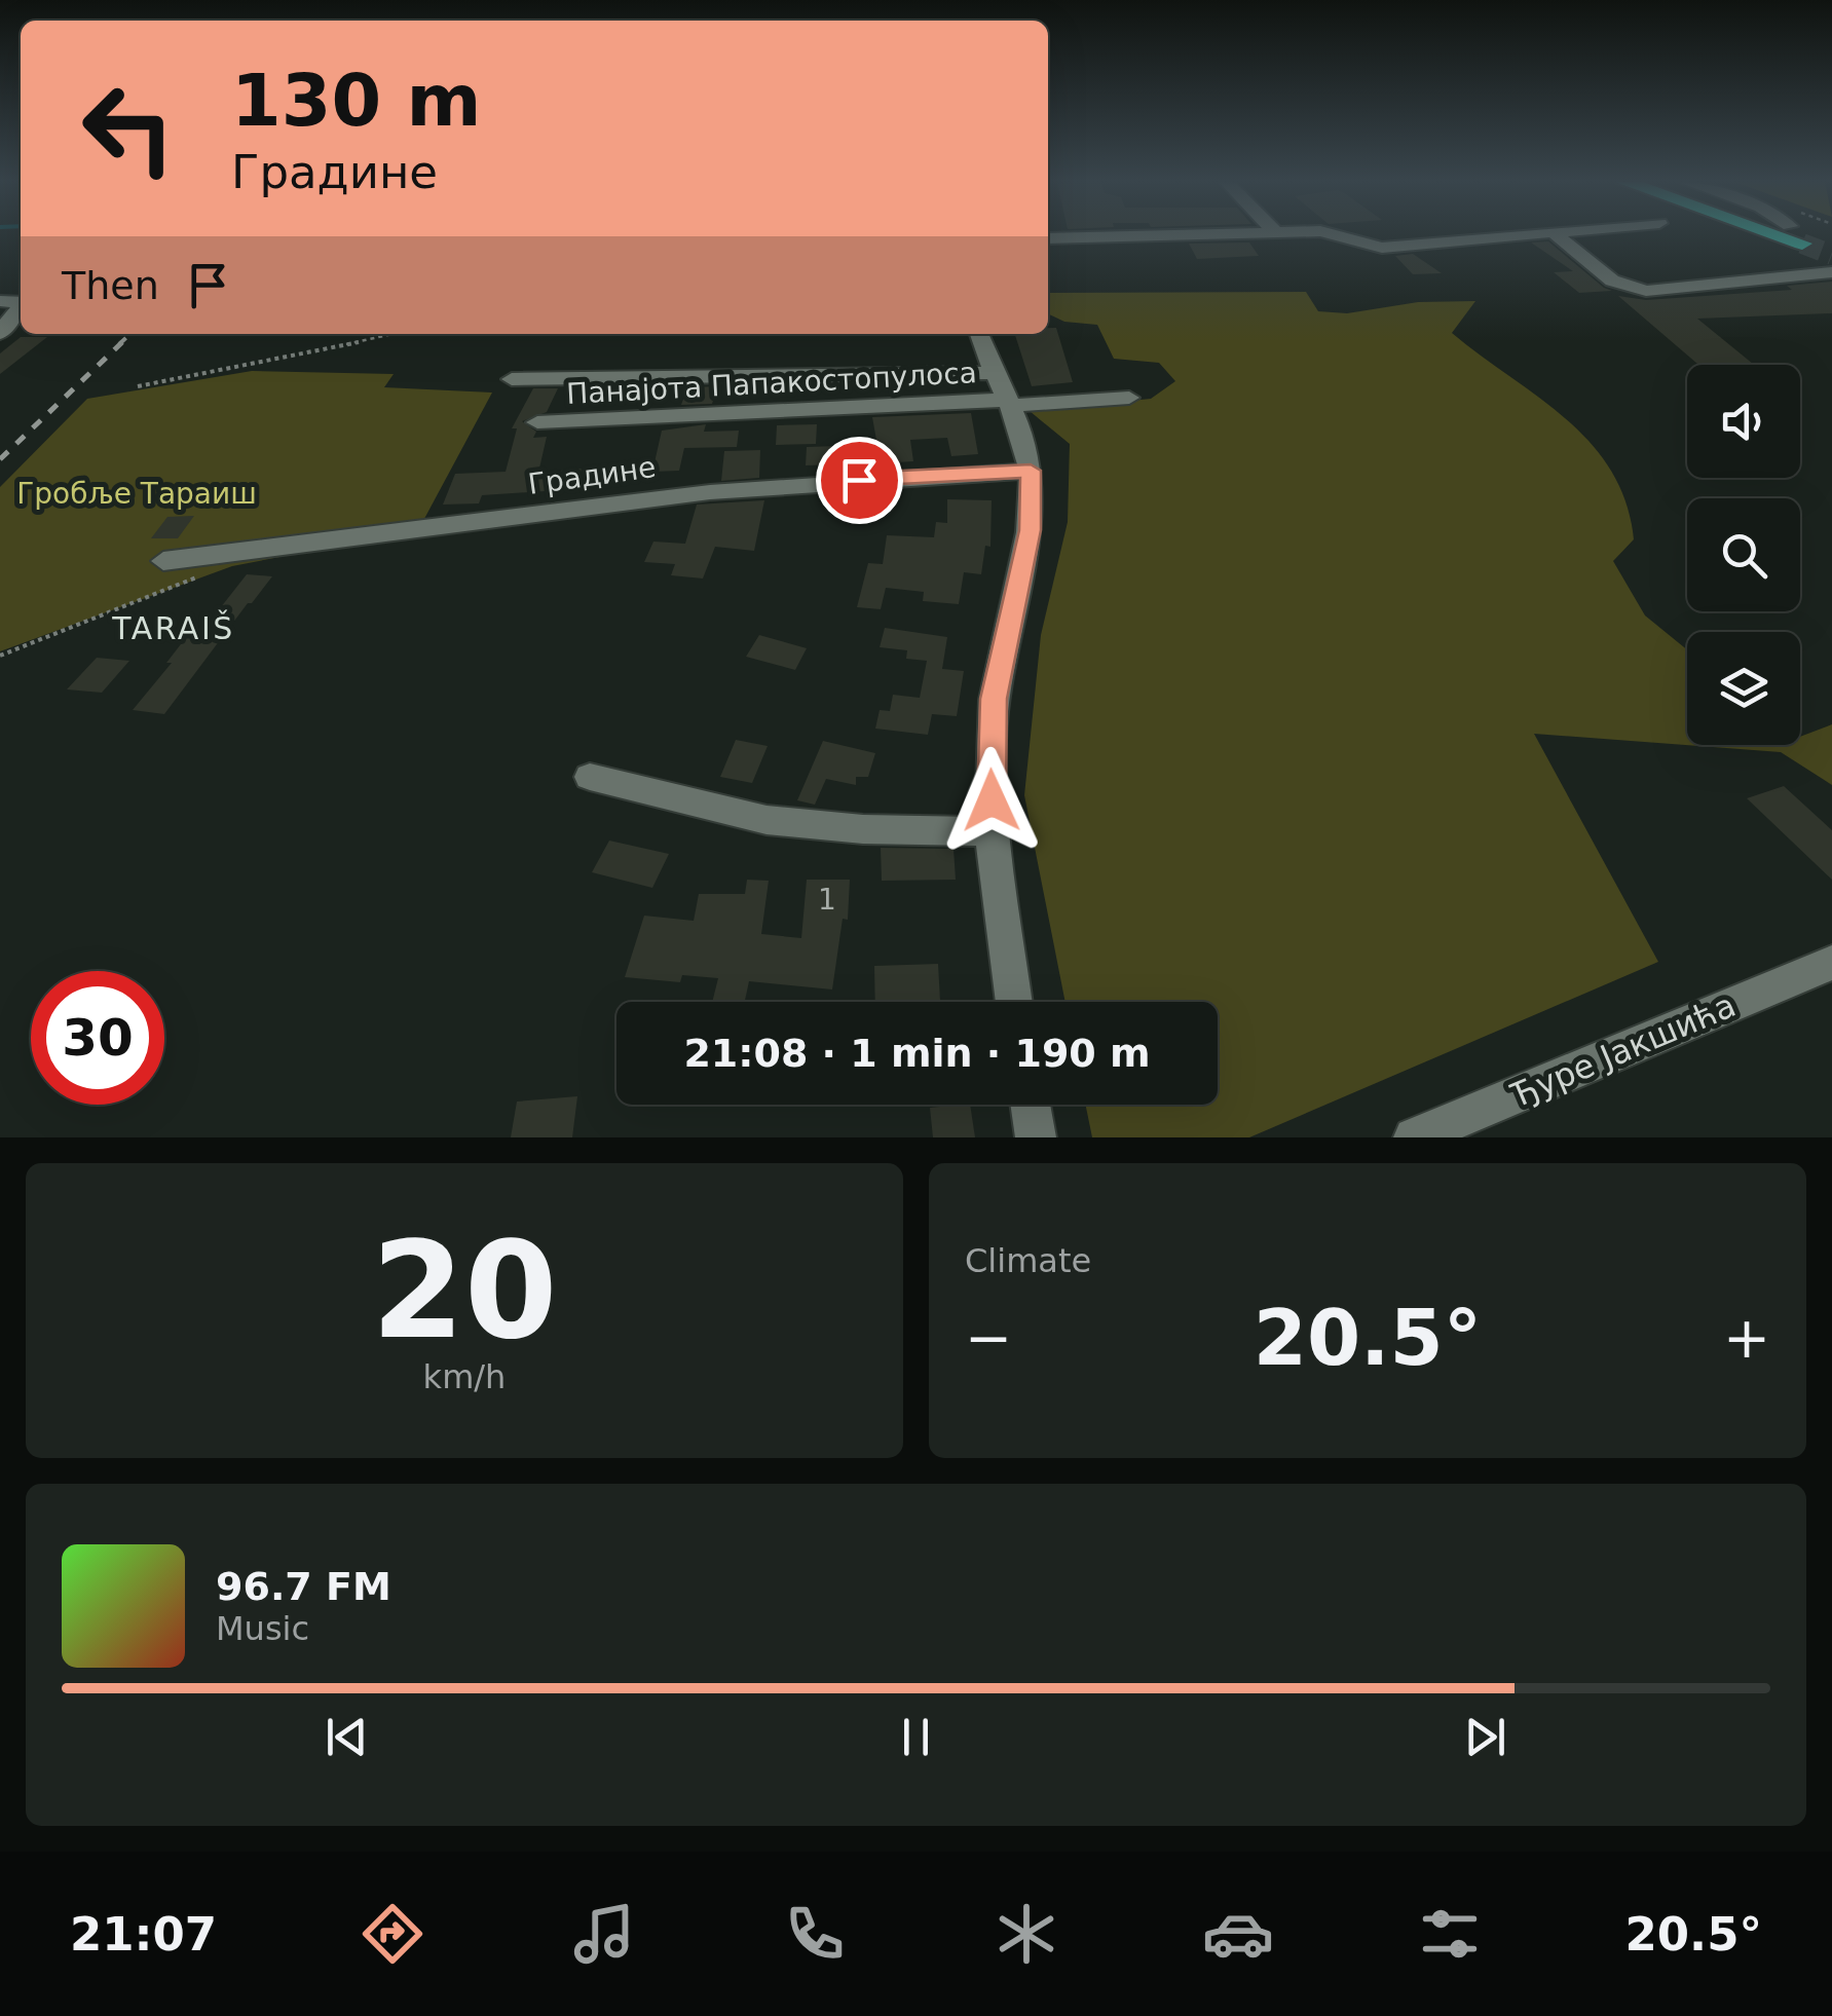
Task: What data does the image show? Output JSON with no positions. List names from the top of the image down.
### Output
{
  "streets": {
    "street": ["Панајота Папакостопулоса", "Градине", "Ђуре Јакшића"]
  },
  "districts": ["TARAIŠ"],
  "parks": ["Гробље Тараиш"],
  "house_numbers": ["1"],
  "page": {
    "turn": ["130 m", "Градине"],
    "then": "Then",
    "limit": "30",
    "trip": "21:08 · 1 min · 190 m",
    "tile": [
      ["20", "km/h"],
      "Climate"
    ],
    "heat": ["−", "20.5°", "+"],
    "song": ["96.7 FM", "Music"],
    "tabs": ["21:07", "20.5°"]
  }
}
